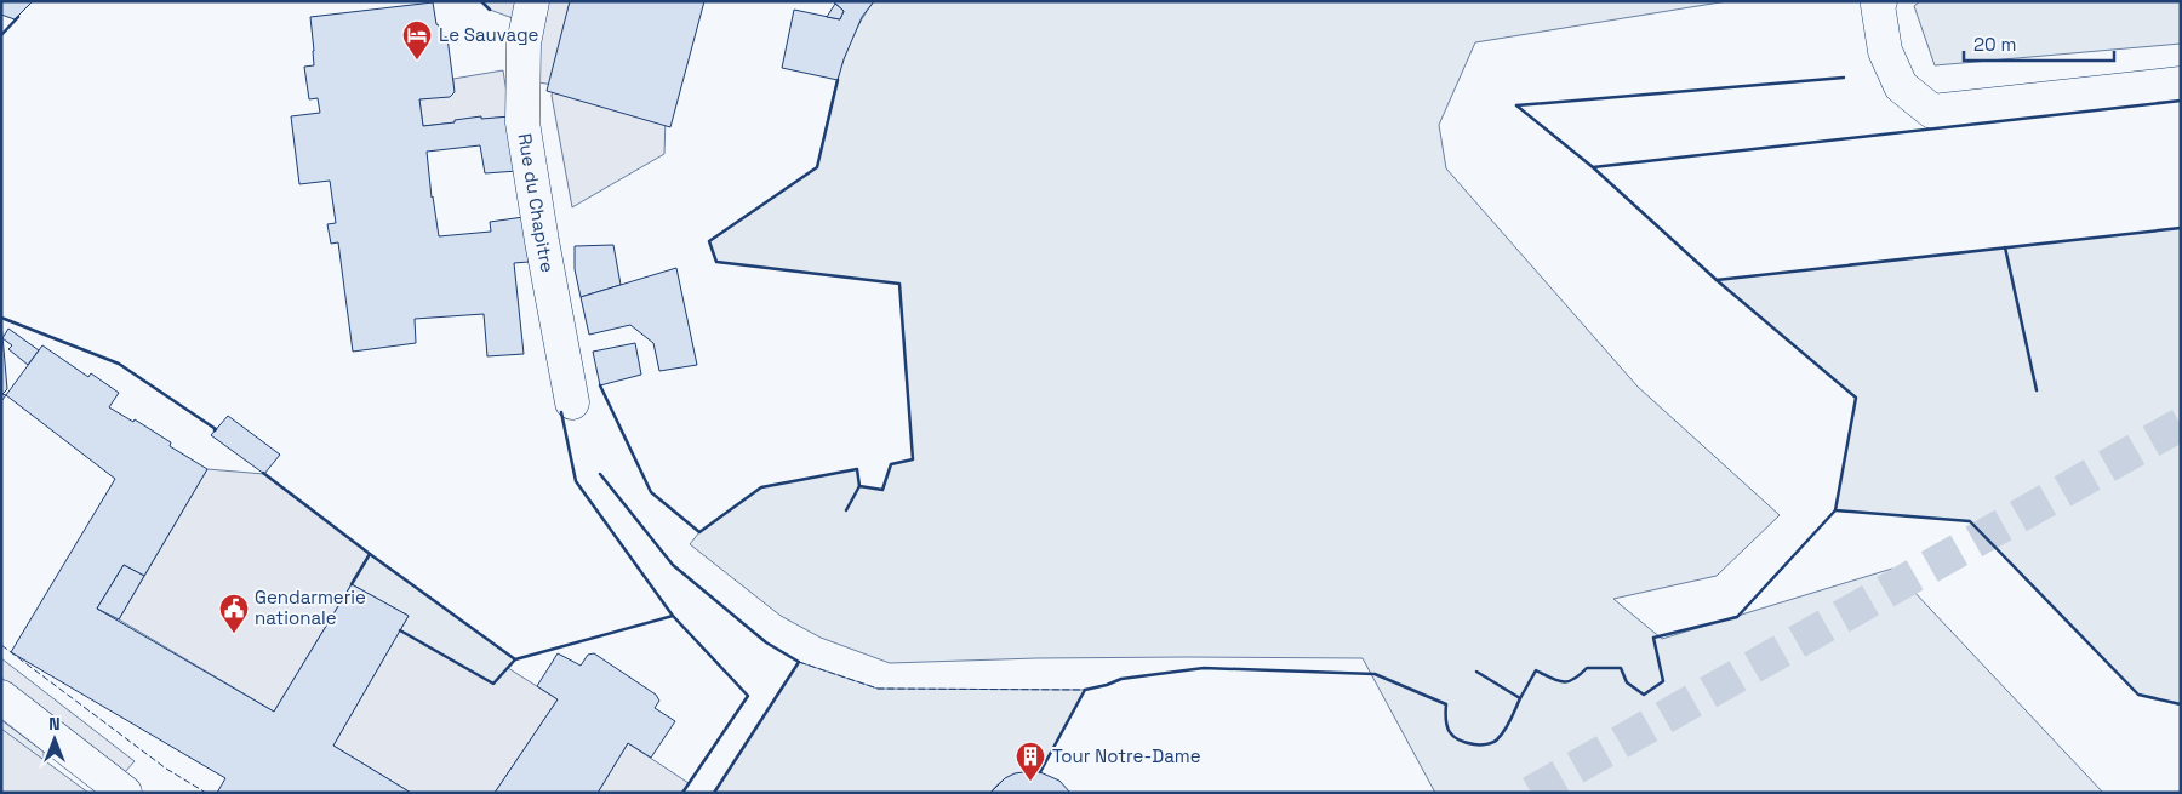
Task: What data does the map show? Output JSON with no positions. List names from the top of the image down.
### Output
{
  "streets": {
    "street": ["Rue du Chapitre"]
  },
  "places": {
    "hotel": ["Le Sauvage"],
    "public building": ["Gendarmerie nationale"],
    "building": ["Tour Notre-Dame"]
  },
  "scale_bar": "20 m",
  "north": "top"
}
